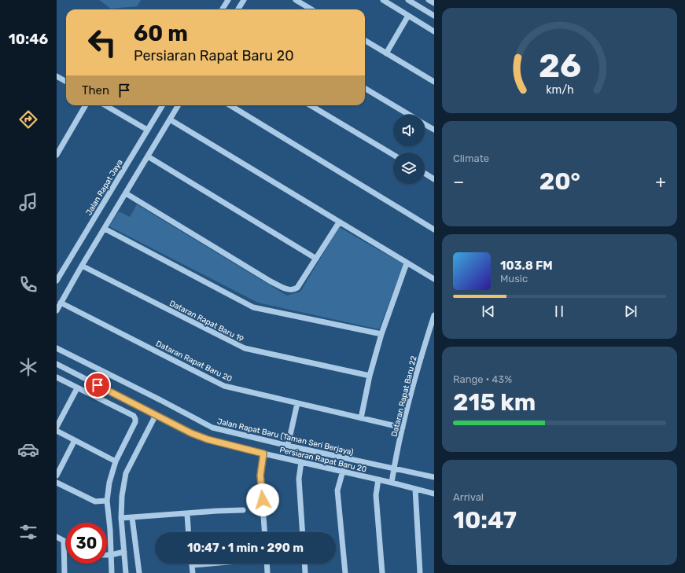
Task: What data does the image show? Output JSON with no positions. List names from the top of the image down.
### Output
{
  "streets": {
    "street": [
      "Jalan Rapat Jaya",
      "Dataran Rapat Baru 19",
      "Dataran Rapat Baru 20",
      "Dataran Rapat Baru 22",
      "Jalan Rapat Baru (Taman Seri Berjaya)",
      "Persiaran Rapat Baru 20"
    ]
  },
  "crossings": [
    ["Dataran Rapat Baru 20", "Dataran Rapat Baru 22"],
    ["Dataran Rapat Baru 22", "Jalan Rapat Baru (Taman Seri Berjaya)"],
    ["Dataran Rapat Baru 22", "Persiaran Rapat Baru 20"]
  ],
  "page": {
    "tabs": "10:46",
    "turn": ["60 m", "Persiaran Rapat Baru 20"],
    "then": "Then",
    "tile": [
      "Climate",
      ["Range · 43%", "215 km"],
      ["Arrival", "10:47"]
    ],
    "heat": ["−", "20°", "+"],
    "song": ["103.8 FM", "Music"],
    "limit": "30",
    "trip": "10:47 · 1 min · 290 m",
    "gauge": ["26", "km/h"]
  }
}
